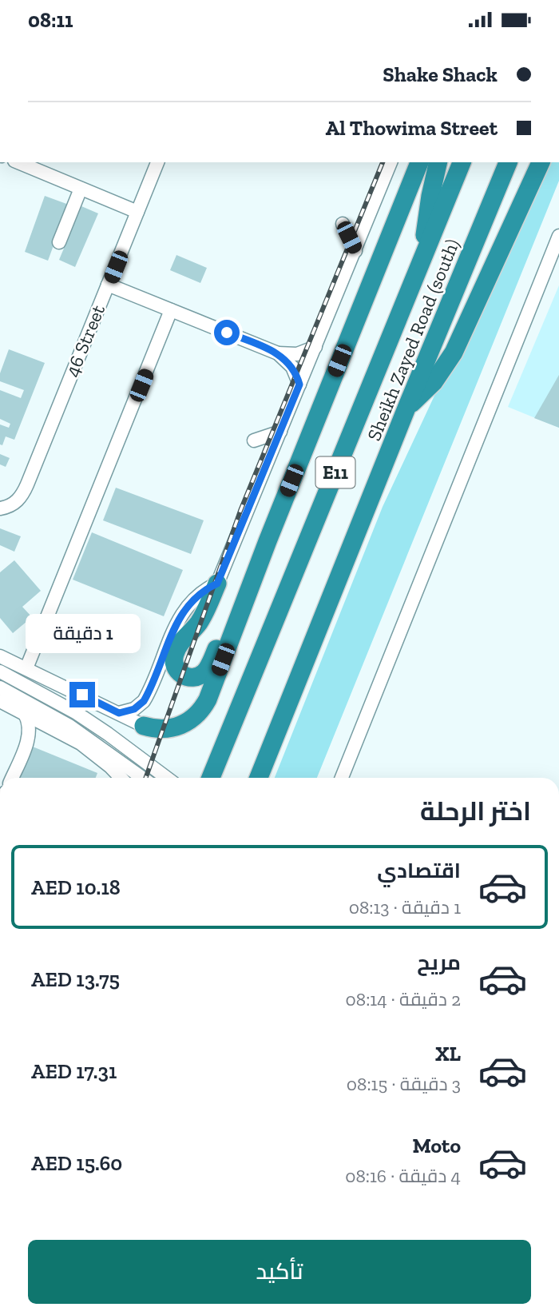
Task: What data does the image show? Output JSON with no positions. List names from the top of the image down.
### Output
{
  "streets": {
    "highway": ["Sheikh Zayed Road (south)", "E11"],
    "street": ["46 Street"]
  },
  "page": {
    "status": "08:11",
    "banner": ["Shake Shack", "Al Thowima Street"],
    "bubble": "1 دقيقة",
    "heading": "اختر الرحلة",
    "list": [
      {
        "name": "اقتصادي",
        "note": "1 دقيقة · 08:13",
        "value": "AED 10.18"
      },
      {
        "name": "مريح",
        "note": "2 دقيقة · 08:14",
        "value": "AED 13.75"
      },
      {
        "name": "XL",
        "note": "3 دقيقة · 08:15",
        "value": "AED 17.31"
      },
      {
        "name": "Moto",
        "note": "4 دقيقة · 08:16",
        "value": "AED 15.60"
      }
    ],
    "buttons": "تأكيد"
  }
}
